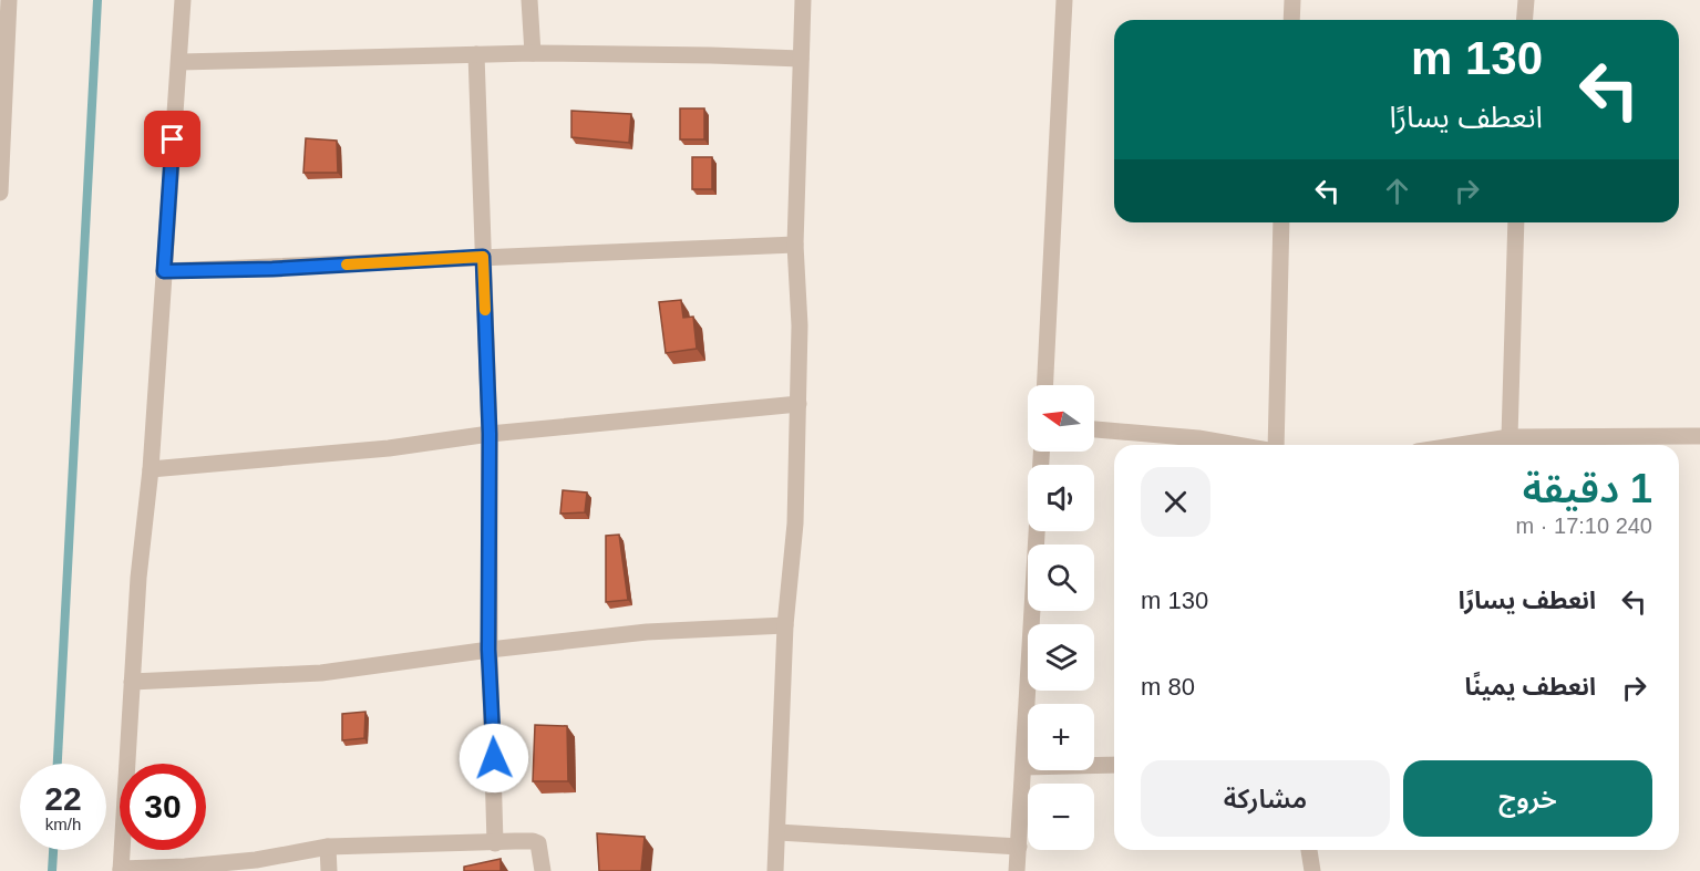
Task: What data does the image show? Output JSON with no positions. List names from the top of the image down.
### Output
{
  "north": "left",
  "page": {
    "turn": ["130 m", "انعطف يسارًا"],
    "map_buttons": ["+", "−"],
    "heading": ["1 دقيقة", "240 m · 17:10"],
    "list": [
      {
        "name": "انعطف يسارًا",
        "value": "130 m"
      },
      {
        "name": "انعطف يمينًا",
        "value": "80 m"
      }
    ],
    "buttons": ["خروج", "مشاركة"],
    "speed": "22 km/h",
    "limit": "30"
  }
}
